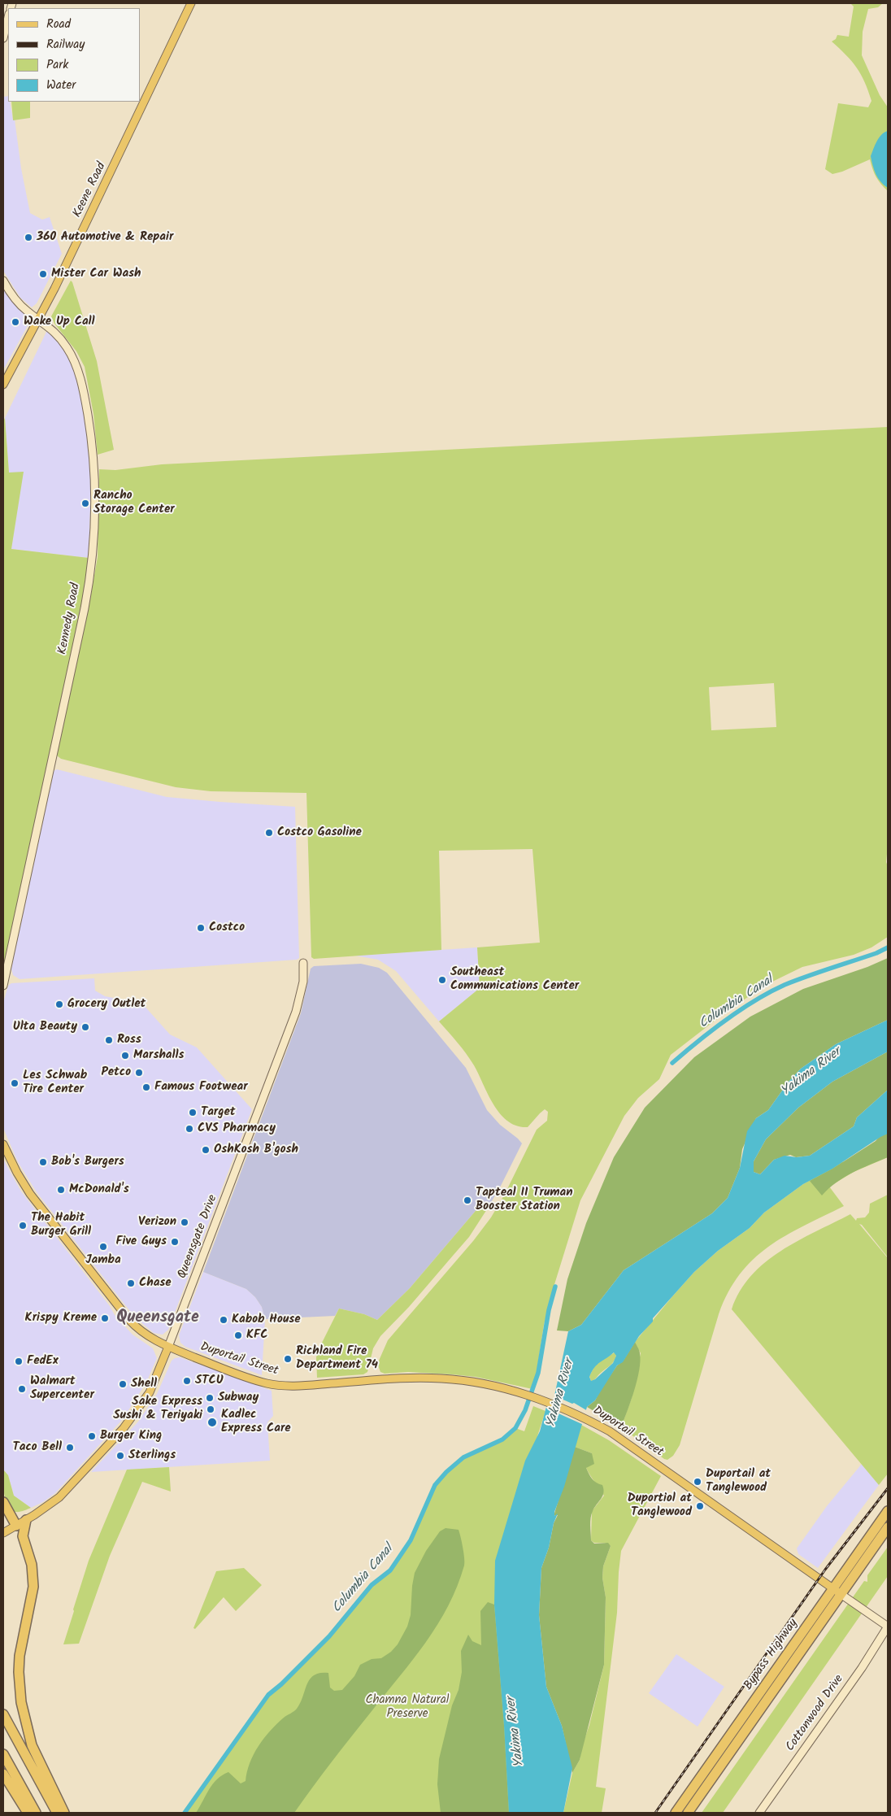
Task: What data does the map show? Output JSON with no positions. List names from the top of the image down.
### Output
{
  "streets": {
    "highway": ["Bypass Highway"],
    "main road": ["Keene Road", "Queensgate Drive", "Duportail Street"],
    "street": ["Kennedy Road", "Cottonwood Drive"]
  },
  "crossings": [
    ["Keene Road", "Kennedy Road"],
    ["Queensgate Drive", "Duportail Street"],
    ["Duportail Street", "Bypass Highway"],
    ["Duportail Street", "Cottonwood Drive"]
  ],
  "districts": ["Queensgate"],
  "water": ["Columbia Canal", "Yakima River"],
  "parks": ["Chamna Natural Preserve"],
  "places": [
    "360 Automotive & Repair",
    "Mister Car Wash",
    "Wake Up Call",
    "Rancho Storage Center",
    "Costco Gasoline",
    "Costco",
    "Southeast Communications Center",
    "Grocery Outlet",
    "Ulta Beauty",
    "Ross",
    "Marshalls",
    "Petco",
    "Les Schwab Tire Center",
    "Famous Footwear",
    "Target",
    "CVS Pharmacy",
    "OshKosh B'gosh",
    "Bob's Burgers",
    "McDonald's",
    "Tapteal II Truman Booster Station",
    "Verizon",
    "The Habit Burger Grill",
    "Five Guys",
    "Jamba",
    "Chase",
    "Krispy Kreme",
    "Kabob House",
    "KFC",
    "Richland Fire Department 74",
    "FedEx",
    "STCU",
    "Shell",
    "Walmart Supercenter",
    "Subway",
    "Sake Express Sushi & Teriyaki",
    "Kadlec Express Care",
    "Burger King",
    "Taco Bell",
    "Sterlings",
    "Duportail at Tanglewood",
    "Duportiol at Tanglewood"
  ],
  "legend": [
    "Road",
    "Railway",
    "Park",
    "Water"
  ]
}
